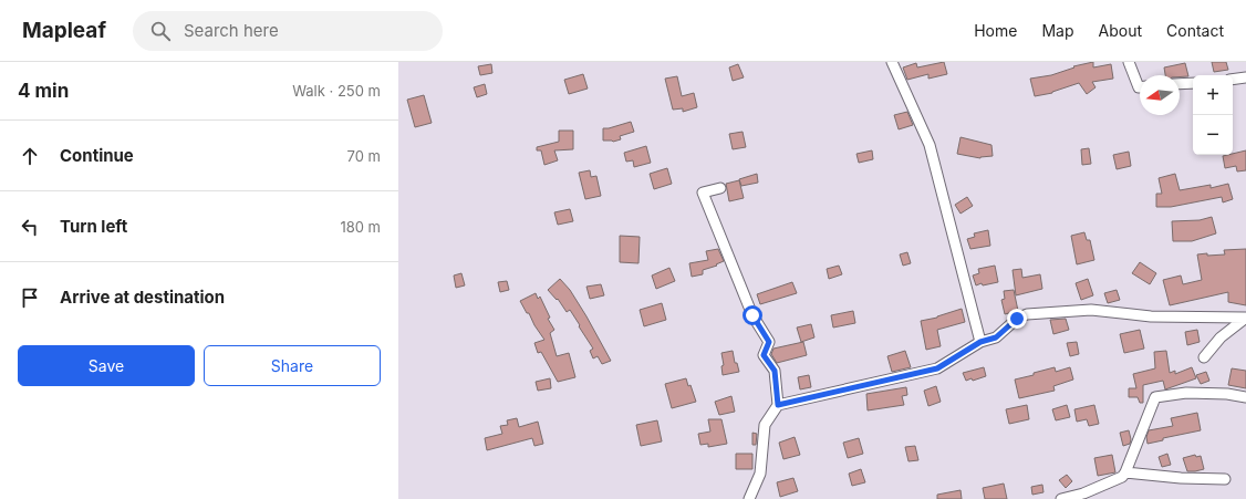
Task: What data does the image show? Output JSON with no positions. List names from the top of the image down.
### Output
{
  "north": "left",
  "page": {
    "header": "Mapleaf",
    "search": "Search here",
    "nav": [
      "Home",
      "Map",
      "About",
      "Contact"
    ],
    "heading": ["4 min", "Walk · 250 m"],
    "map_buttons": ["+", "−"],
    "list": [
      ["Continue", "70 m"],
      ["Turn left", "180 m"],
      "Arrive at destination"
    ],
    "buttons": ["Save", "Share"]
  }
}
